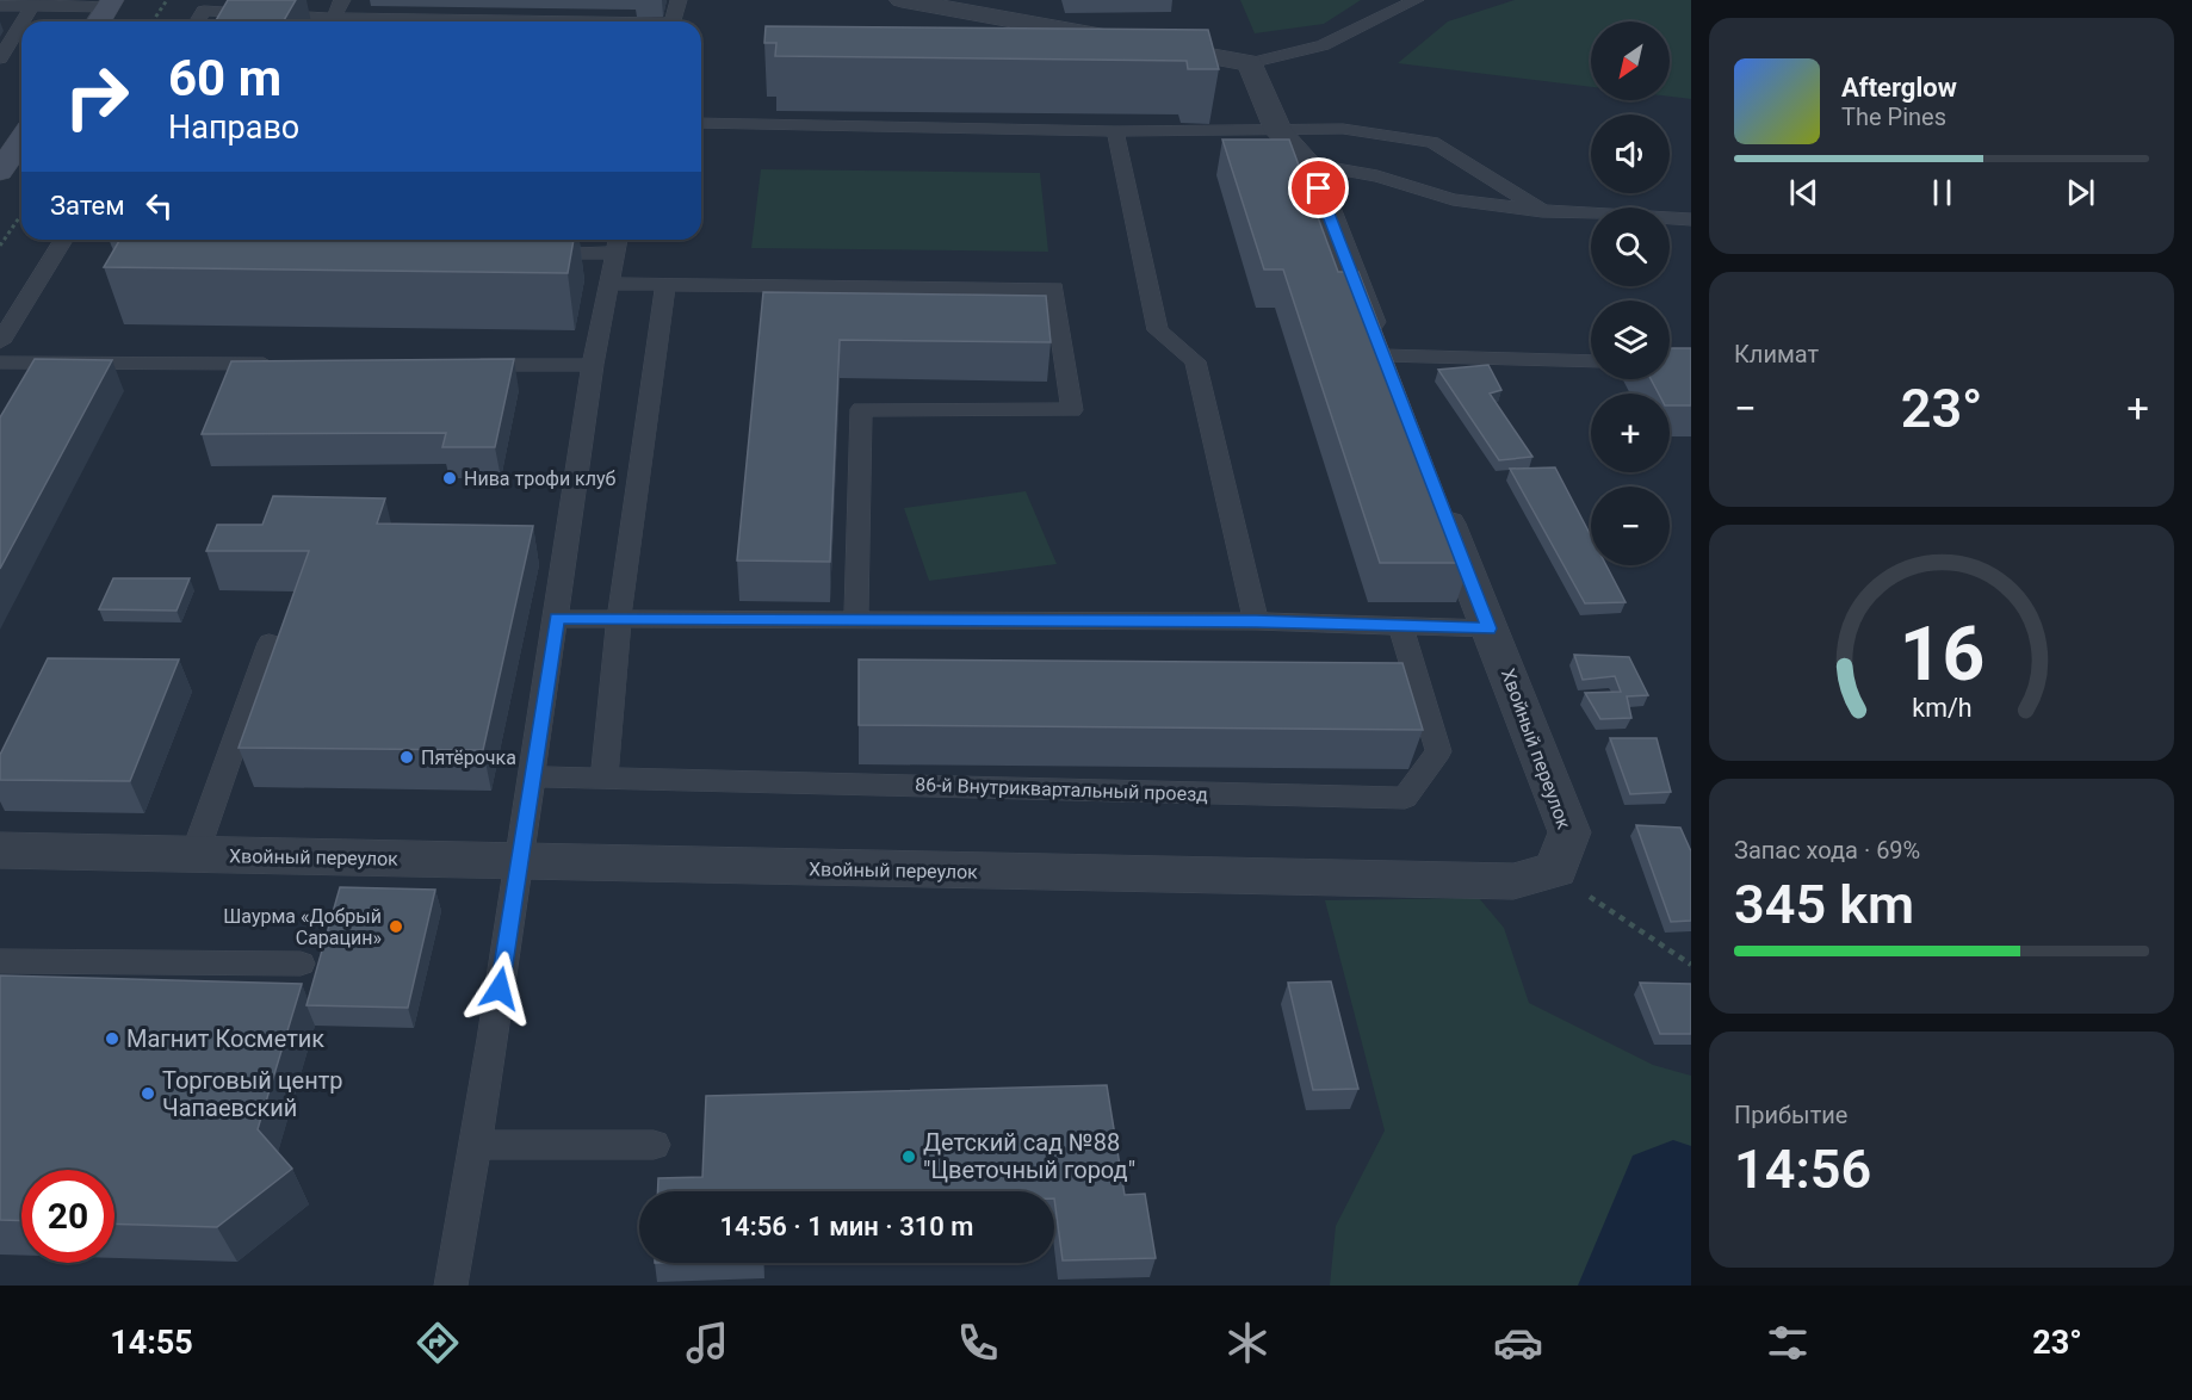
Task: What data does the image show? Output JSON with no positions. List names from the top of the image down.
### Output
{
  "streets": {
    "street": ["Хвойный переулок"],
    "lane": ["86-й Внутриквартальный проезд"]
  },
  "places": [
    "Нива трофи клуб",
    "Пятёрочка",
    "Шаурма «Добрый Сарацин»",
    "Магнит Косметик",
    "Торговый центр Чапаевский",
    "Детский сад №88 \"Цветочный город\""
  ],
  "north": "bottom left",
  "page": {
    "map_buttons": ["+", "−"],
    "turn": ["60 m", "Направо"],
    "song": ["Afterglow", "The Pines"],
    "then": "Затем",
    "tile": [
      "Климат",
      ["Запас хода · 69%", "345 km"],
      ["Прибытие", "14:56"]
    ],
    "heat": ["−", "23°", "+"],
    "limit": "20",
    "trip": "14:56 · 1 мин · 310 m",
    "tabs": ["14:55", "23°"],
    "gauge": ["16", "km/h"]
  }
}
